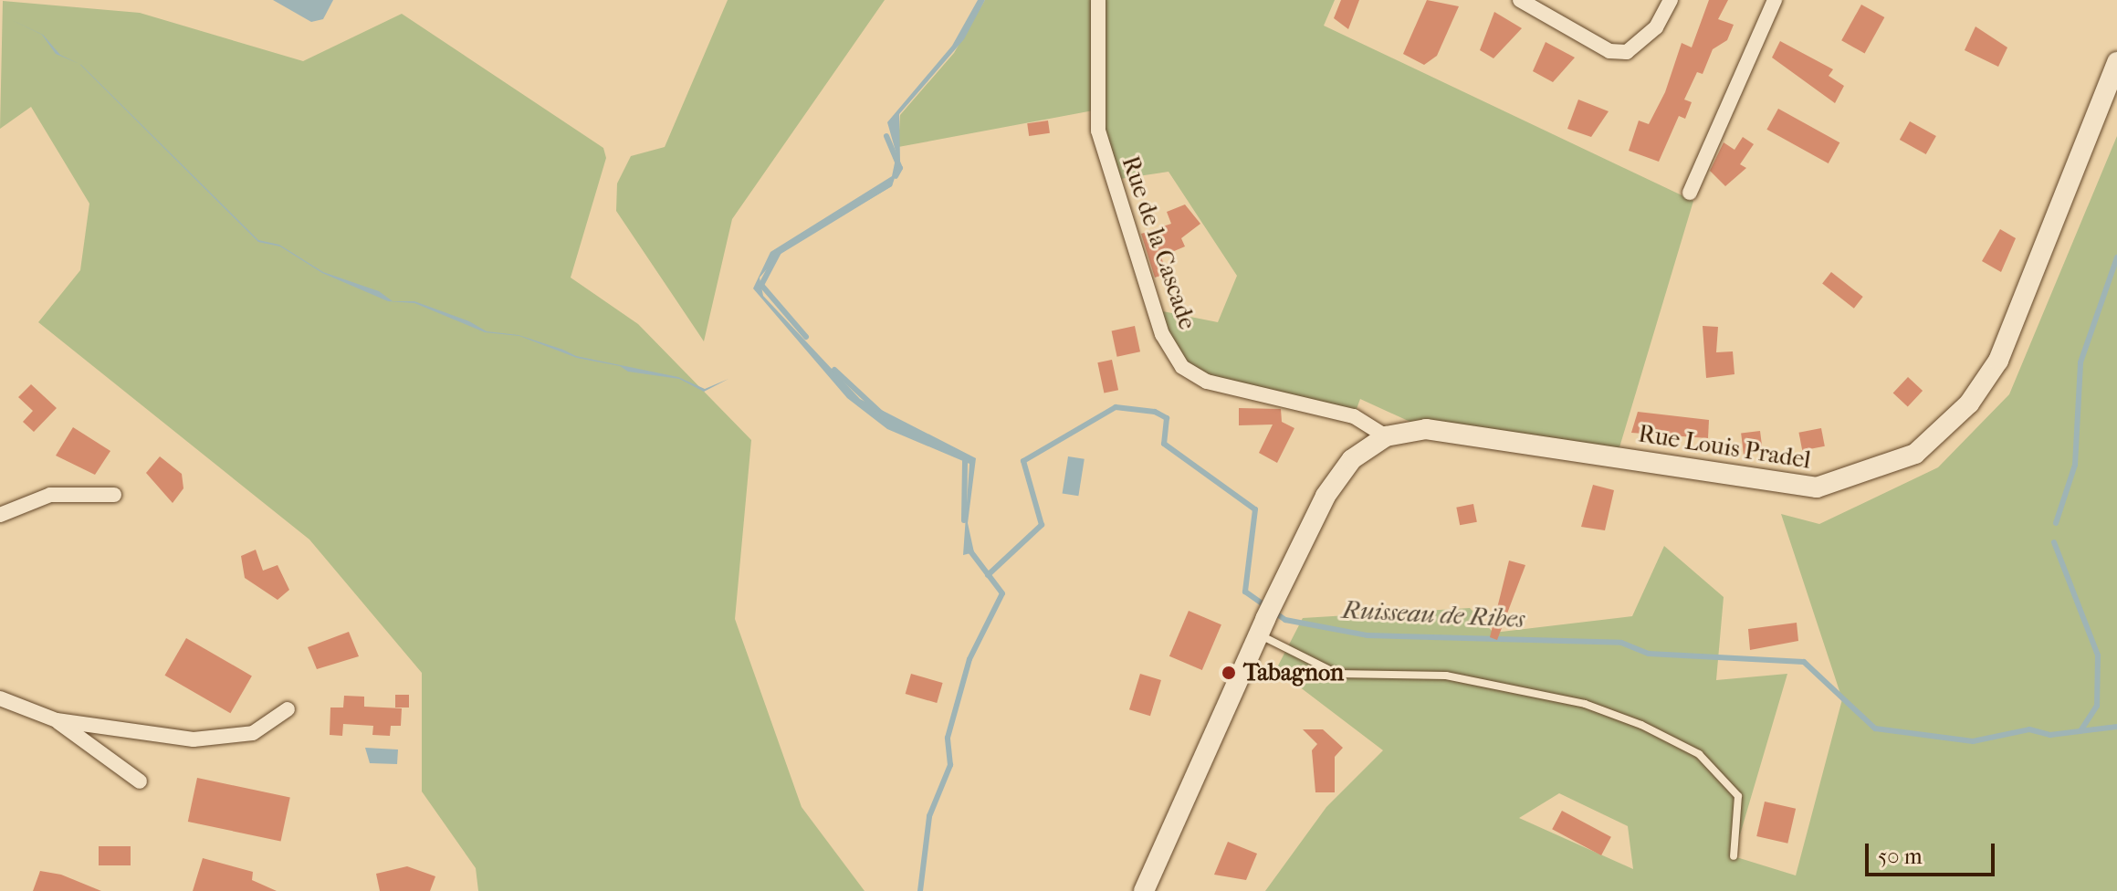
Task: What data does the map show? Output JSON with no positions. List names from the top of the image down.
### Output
{
  "streets": {
    "main road": ["Rue Louis Pradel"],
    "street": ["Rue de la Cascade"]
  },
  "crossings": [
    ["Rue de la Cascade", "Rue Louis Pradel"]
  ],
  "water": ["Ruisseau de Ribes"],
  "places": ["Tabagnon"],
  "scale_bar": "50 m"
}
